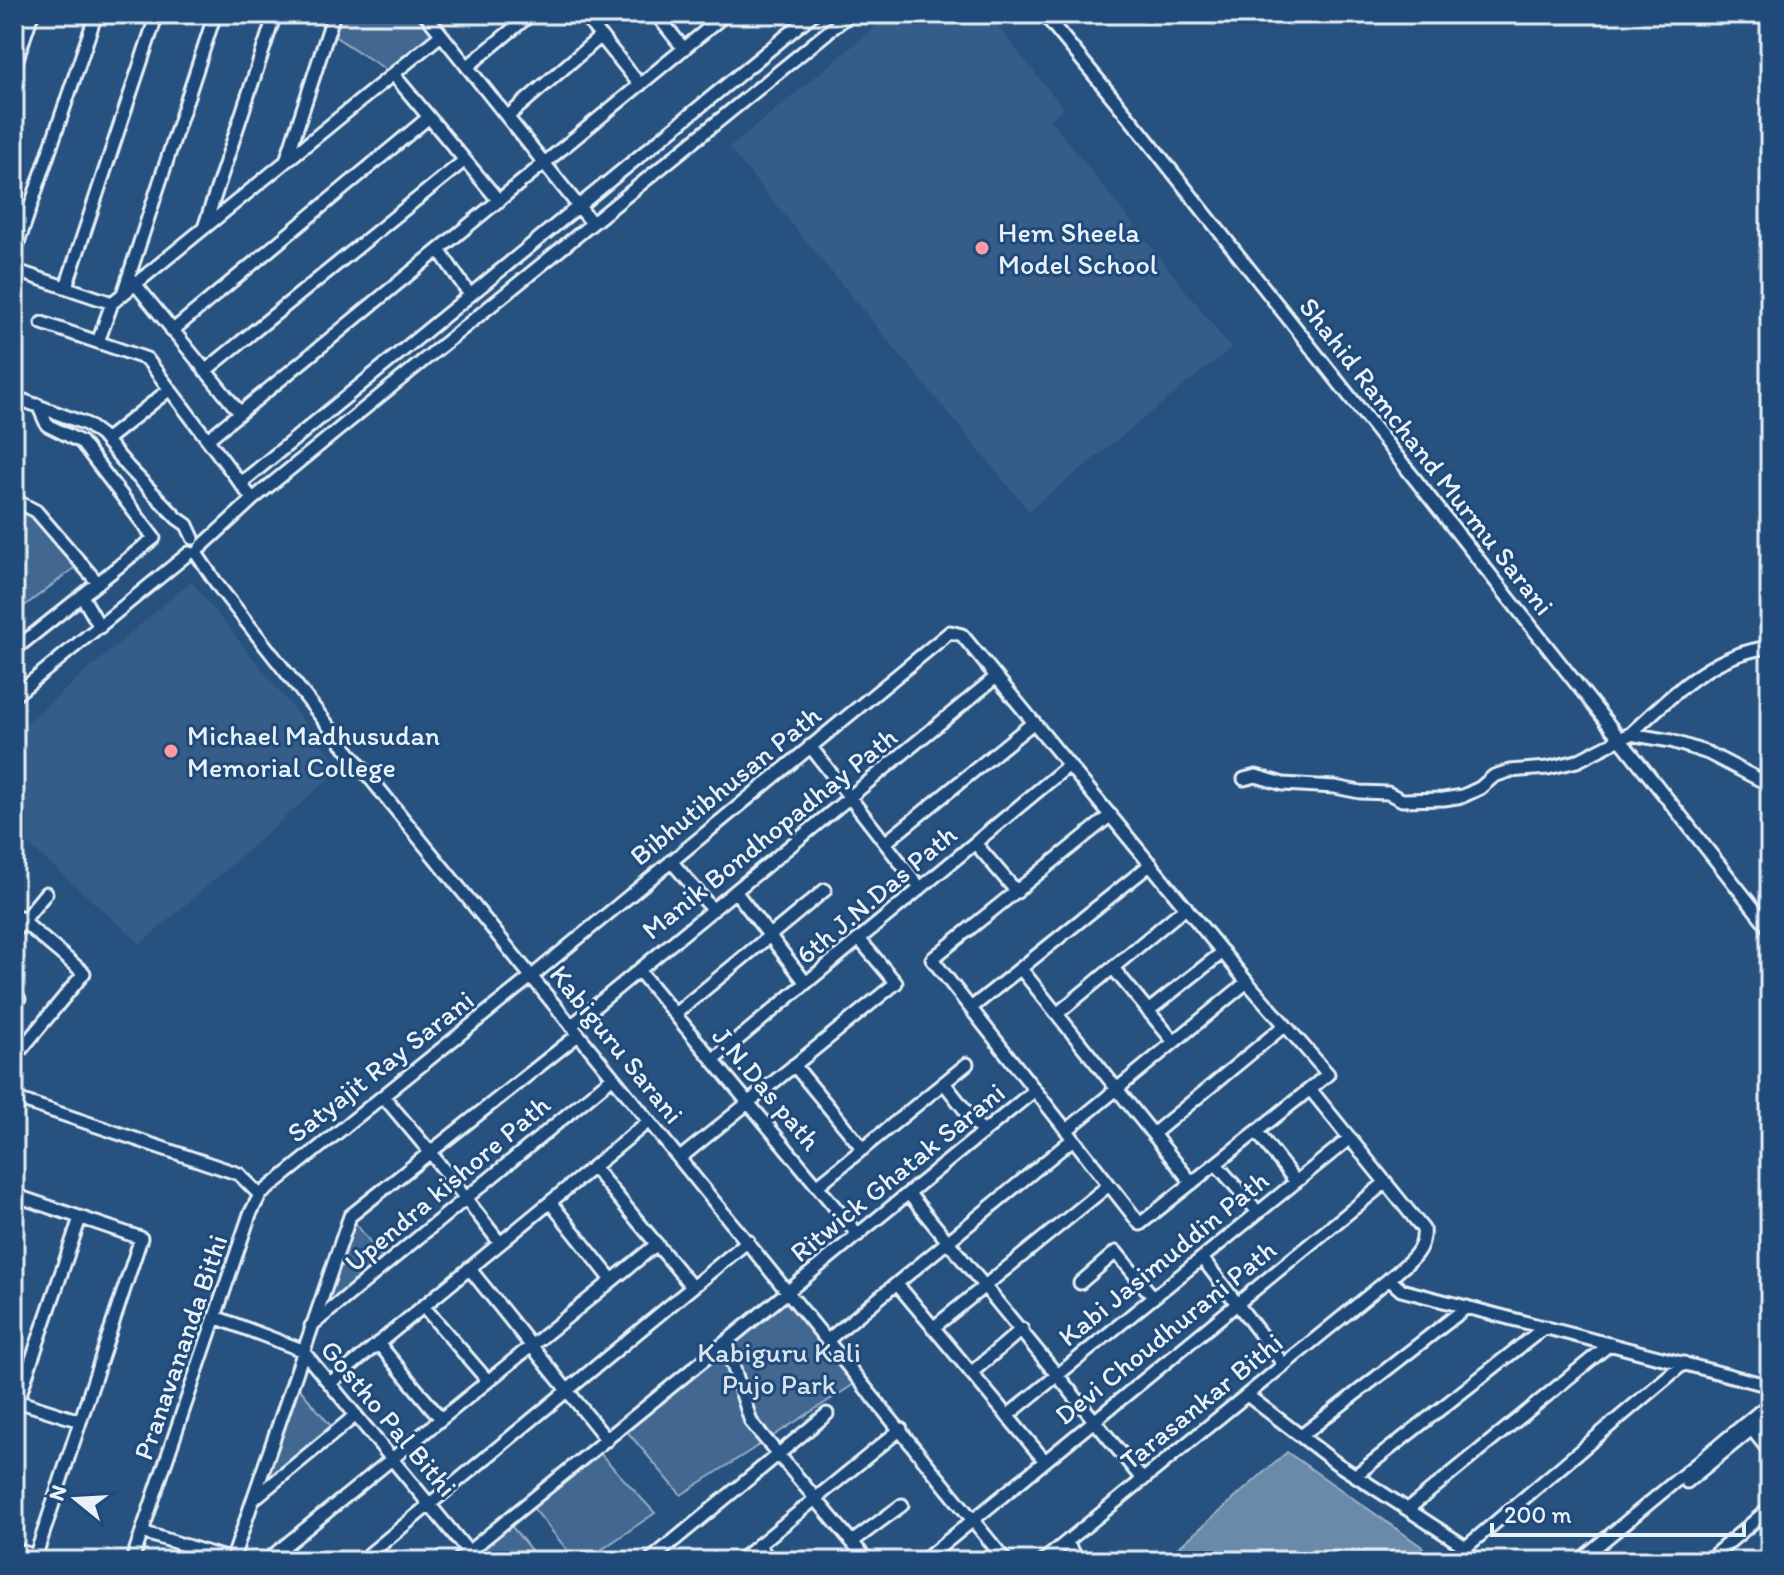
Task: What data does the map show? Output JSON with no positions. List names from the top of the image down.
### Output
{
  "streets": {
    "street": [
      "Shahid Ramchand Murmu Sarani",
      "Bibhutibhusan Path",
      "Manik Bondhopadhay Path",
      "6th J.N.Das Path",
      "Kabiguru Sarani",
      "Satyajit Ray Sarani",
      "J.N.Das path",
      "Ritwick Ghatak Sarani",
      "Upendra kishore Path",
      "Kabi Jasimuddin Path",
      "Devi Choudhurani Path",
      "Pranavananda Bithi",
      "Tarasankar Bithi",
      "Gostho Pal Bithi"
    ]
  },
  "crossings": [
    ["Bibhutibhusan Path", "Manik Bondhopadhay Path"],
    ["Bibhutibhusan Path", "Kabiguru Sarani"],
    ["Bibhutibhusan Path", "Satyajit Ray Sarani"],
    ["Manik Bondhopadhay Path", "Kabiguru Sarani"],
    ["Manik Bondhopadhay Path", "J.N.Das path"],
    ["Manik Bondhopadhay Path", "Upendra kishore Path"],
    ["Manik Bondhopadhay Path", "Gostho Pal Bithi"],
    ["6th J.N.Das Path", "J.N.Das path"],
    ["Kabiguru Sarani", "Satyajit Ray Sarani"],
    ["Kabiguru Sarani", "Ritwick Ghatak Sarani"],
    ["Kabiguru Sarani", "Upendra kishore Path"],
    ["Kabiguru Sarani", "Devi Choudhurani Path"],
    ["Satyajit Ray Sarani", "Pranavananda Bithi"],
    ["J.N.Das path", "Ritwick Ghatak Sarani"],
    ["Ritwick Ghatak Sarani", "Gostho Pal Bithi"],
    ["Devi Choudhurani Path", "Tarasankar Bithi"],
    ["Pranavananda Bithi", "Gostho Pal Bithi"]
  ],
  "parks": ["Kabiguru Kali Pujo Park"],
  "places": ["Hem Sheela Model School", "Michael Madhusudan Memorial College"],
  "scale_bar": "200 m",
  "north": "left"
}
